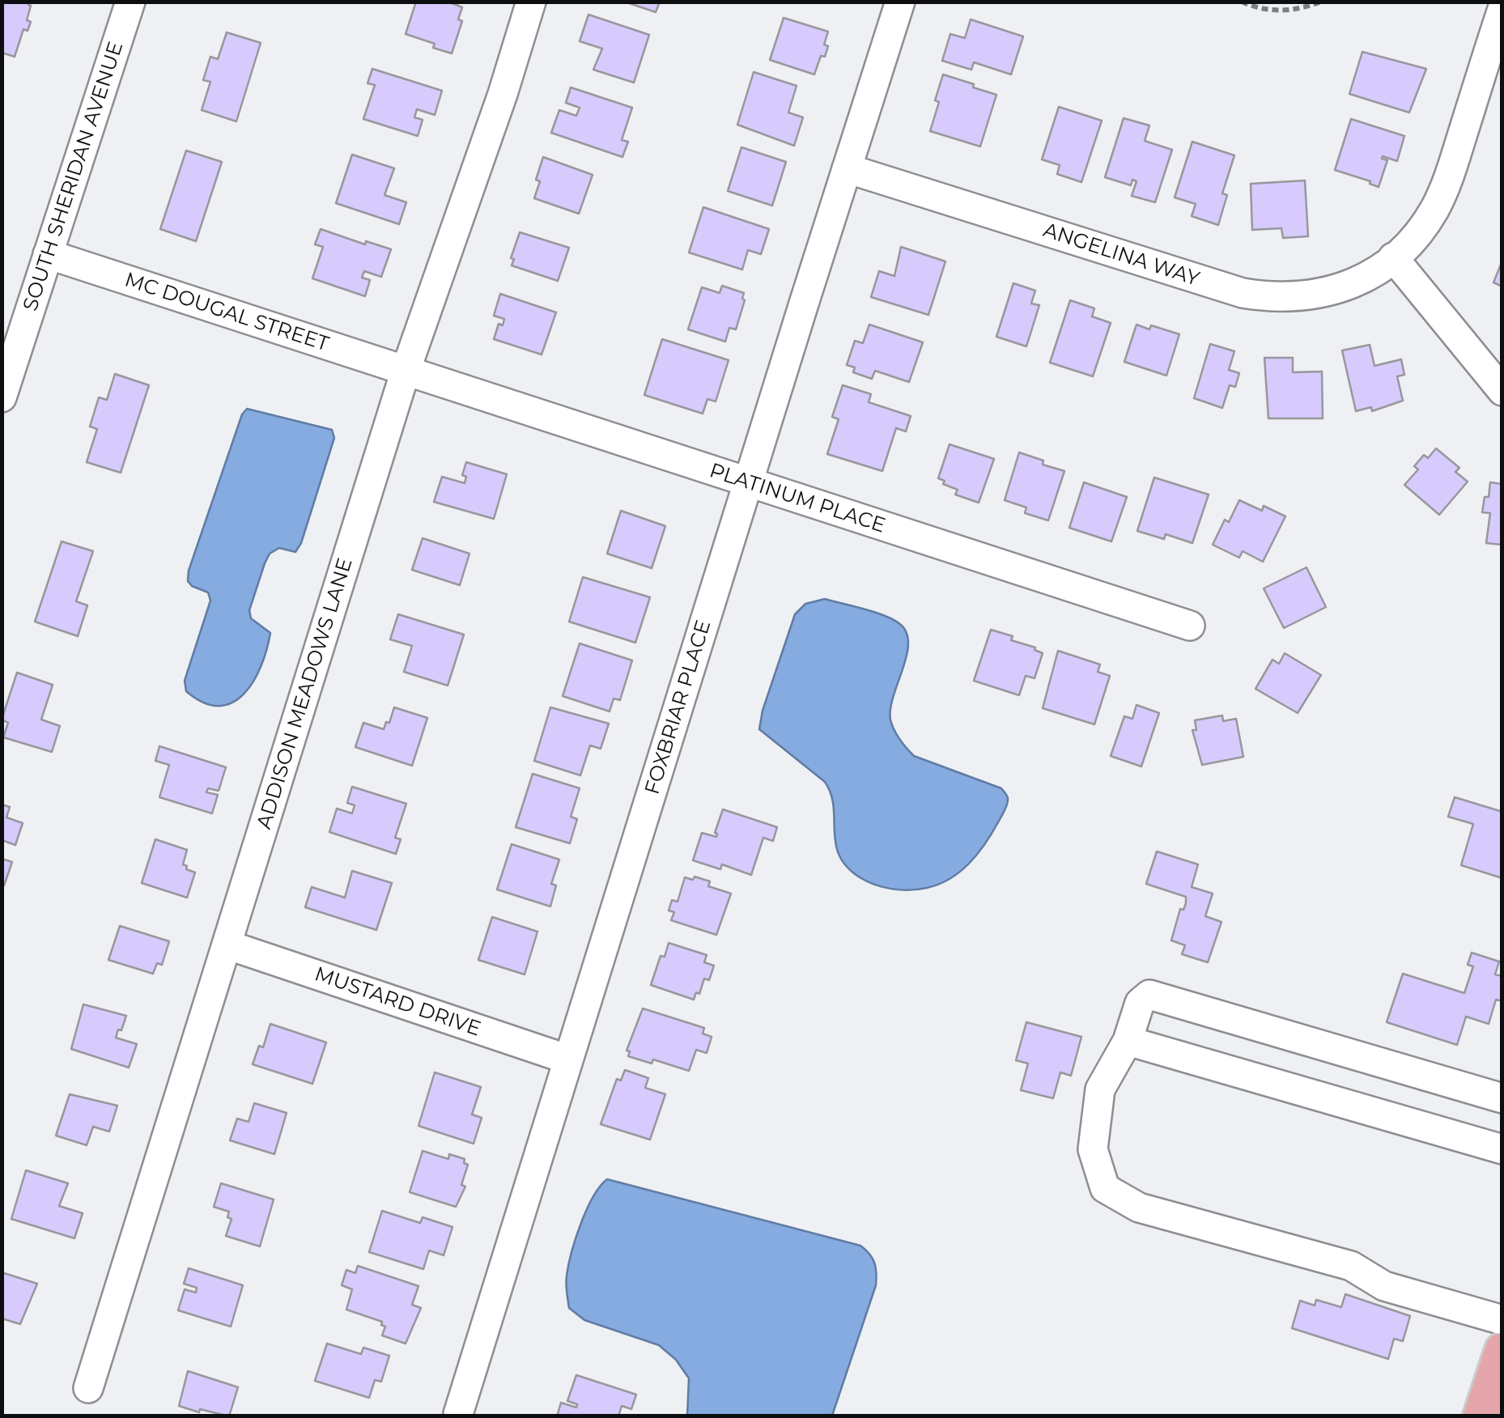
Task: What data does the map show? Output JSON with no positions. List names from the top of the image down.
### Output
{
  "streets": {
    "street": [
      "SOUTH SHERIDAN AVENUE",
      "ANGELINA WAY",
      "MC DOUGAL STREET",
      "PLATINUM PLACE",
      "ADDISON MEADOWS LANE",
      "FOXBRIAR PLACE",
      "MUSTARD DRIVE"
    ]
  },
  "crossings": [
    ["SOUTH SHERIDAN AVENUE", "MC DOUGAL STREET"],
    ["ANGELINA WAY", "FOXBRIAR PLACE"],
    ["MC DOUGAL STREET", "PLATINUM PLACE"],
    ["MC DOUGAL STREET", "ADDISON MEADOWS LANE"],
    ["PLATINUM PLACE", "ADDISON MEADOWS LANE"],
    ["PLATINUM PLACE", "FOXBRIAR PLACE"],
    ["ADDISON MEADOWS LANE", "MUSTARD DRIVE"],
    ["FOXBRIAR PLACE", "MUSTARD DRIVE"]
  ]
}
